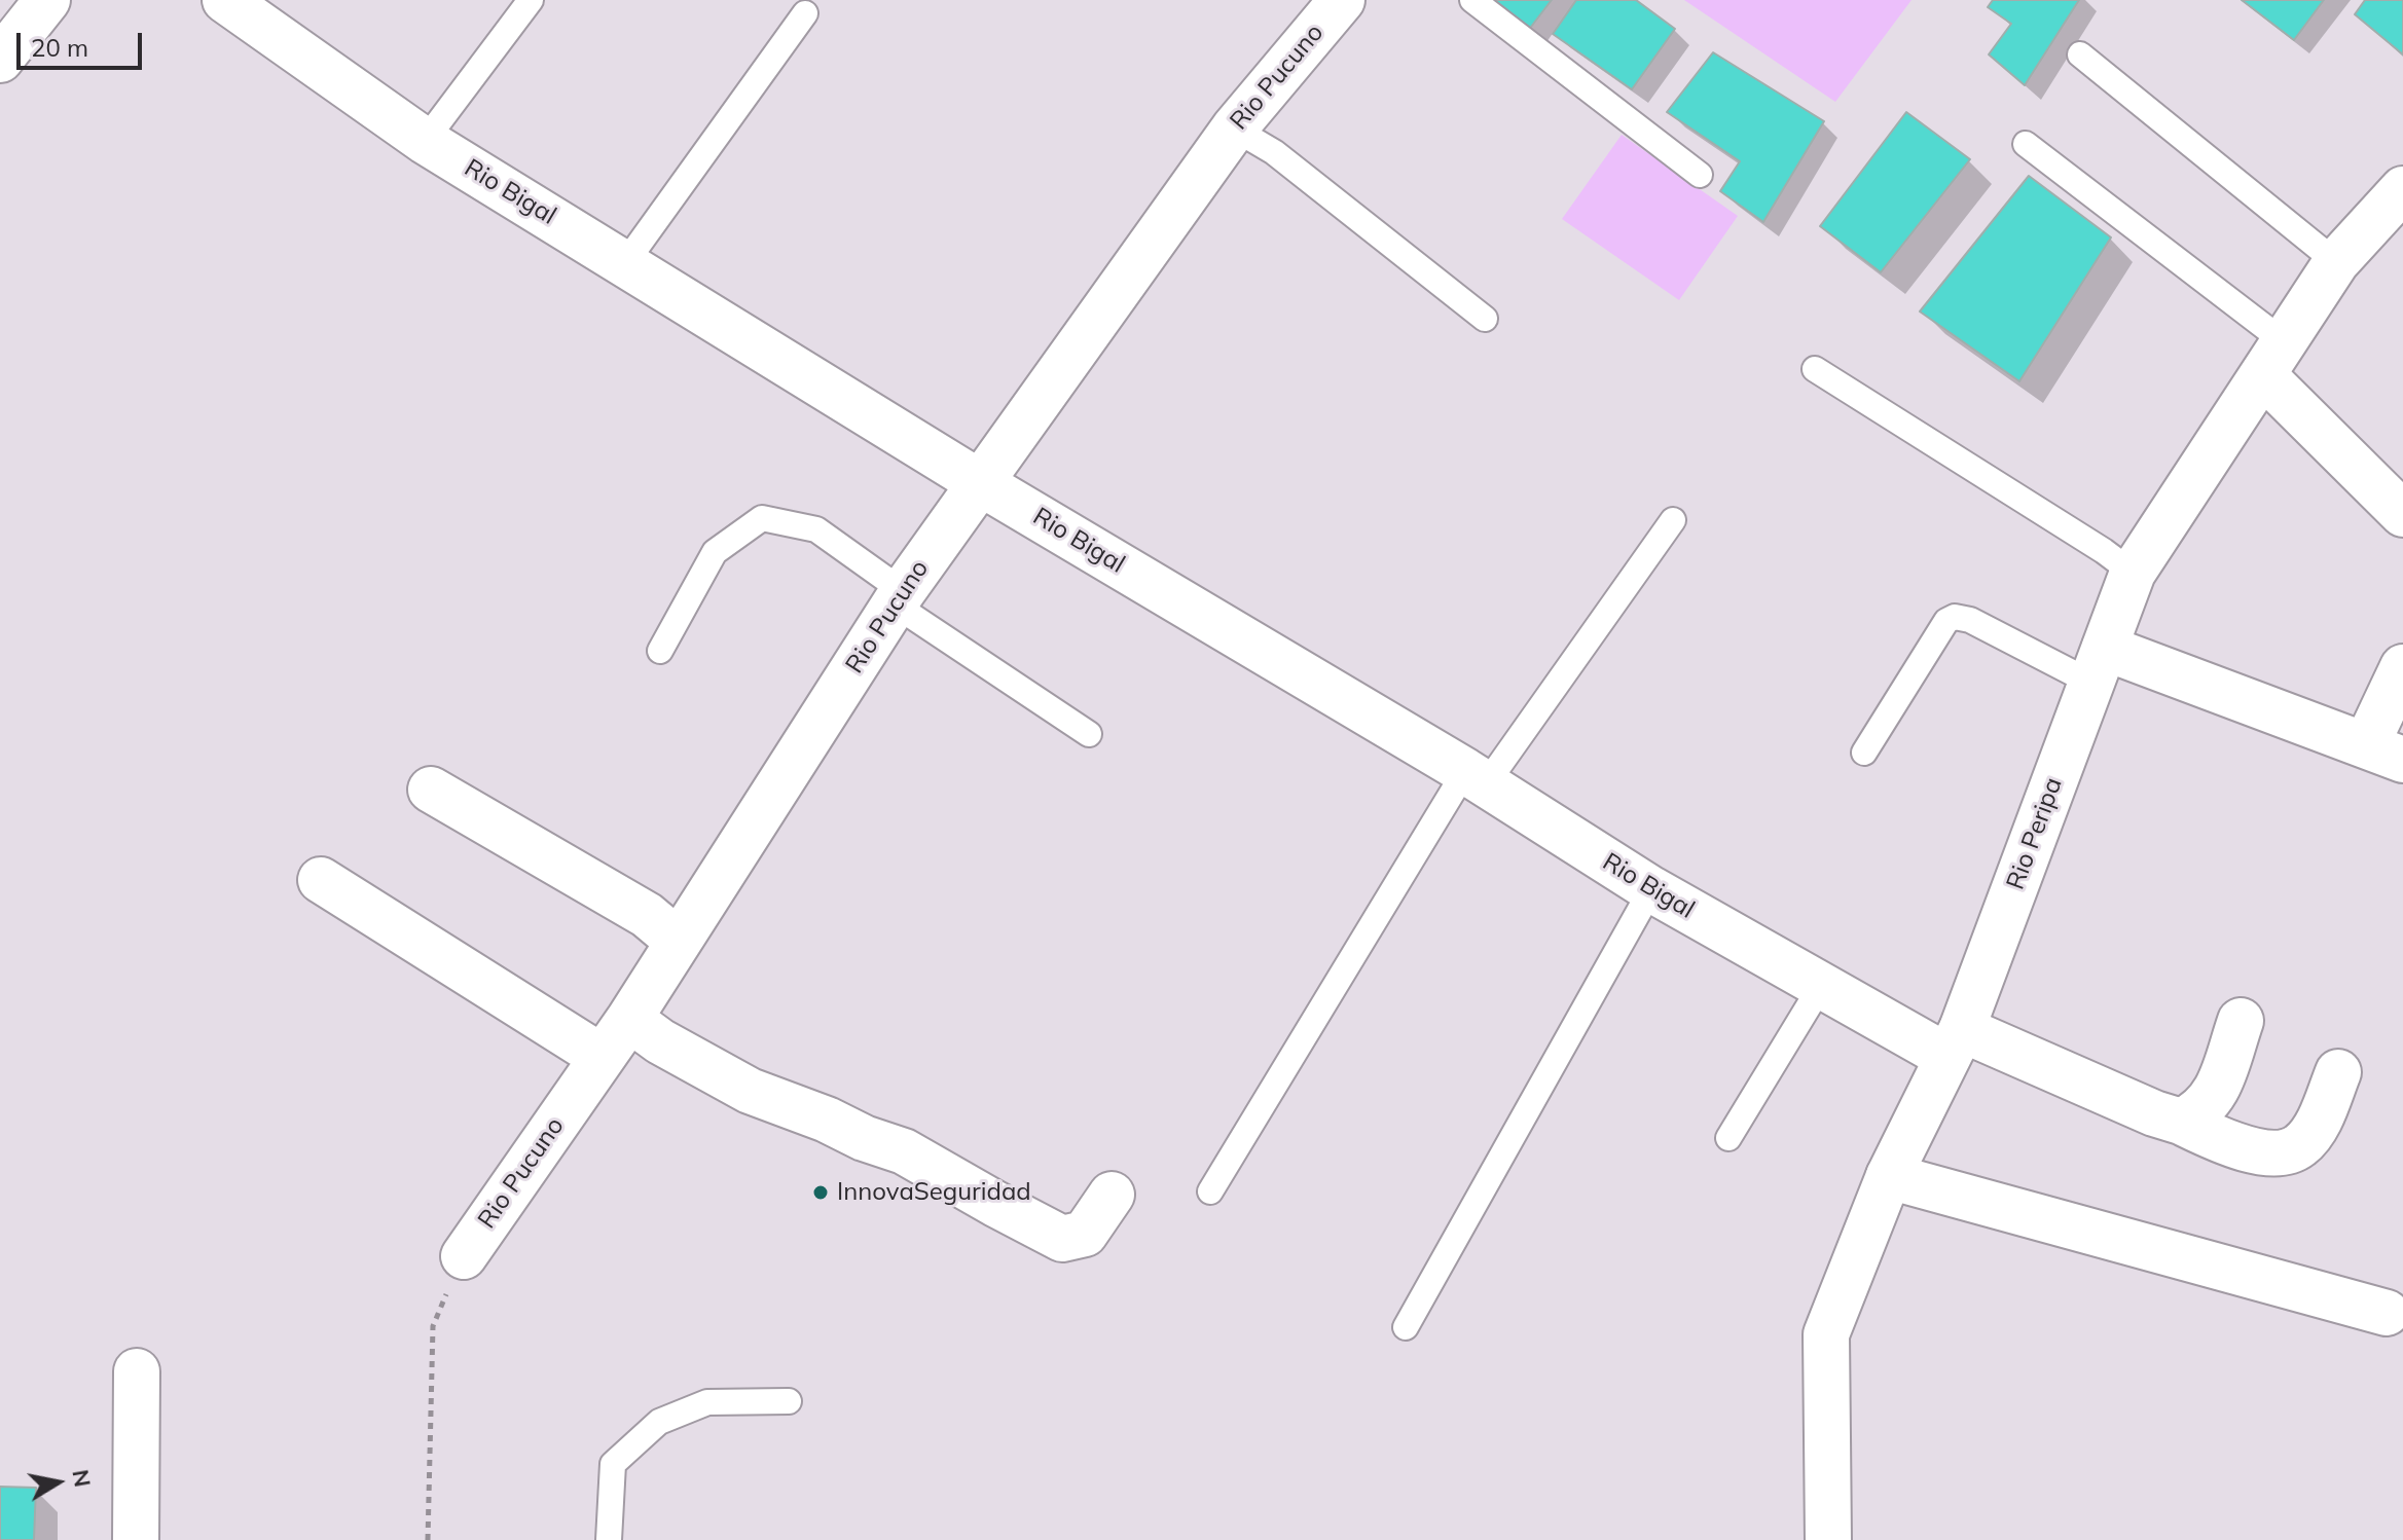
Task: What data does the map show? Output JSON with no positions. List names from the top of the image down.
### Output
{
  "streets": {
    "street": ["Rio Pucuno", "Rio Bigal", "Rio Peripa"]
  },
  "crossings": [
    ["Rio Pucuno", "Rio Bigal"],
    ["Rio Bigal", "Rio Peripa"]
  ],
  "places": ["InnovaSeguridad"],
  "scale_bar": "20 m",
  "north": "right"
}
